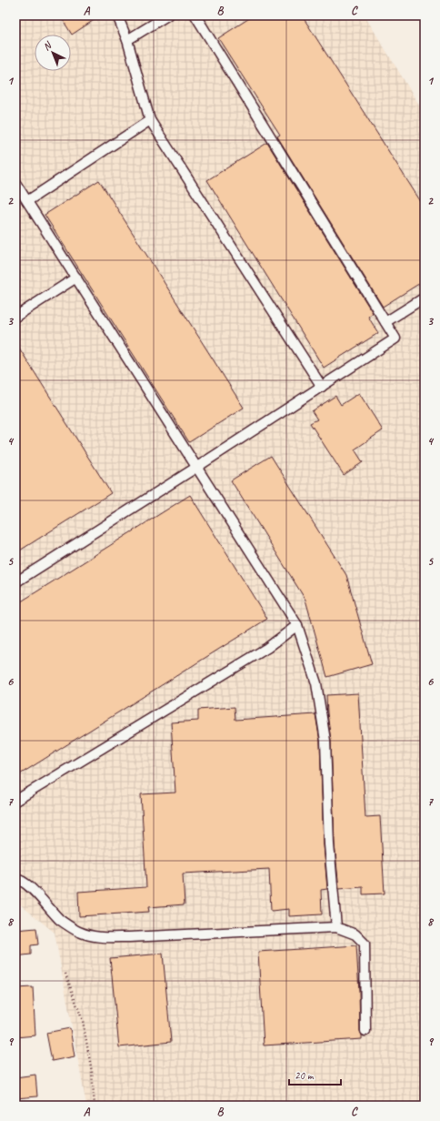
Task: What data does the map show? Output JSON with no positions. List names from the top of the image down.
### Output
{
  "scale_bar": "20 m",
  "north": "top left",
  "grid": {
    "columns": ["A", "B", "C"],
    "rows": [
      "1",
      "2",
      "3",
      "4",
      "5",
      "6",
      "7",
      "8",
      "9"
    ]
  }
}
